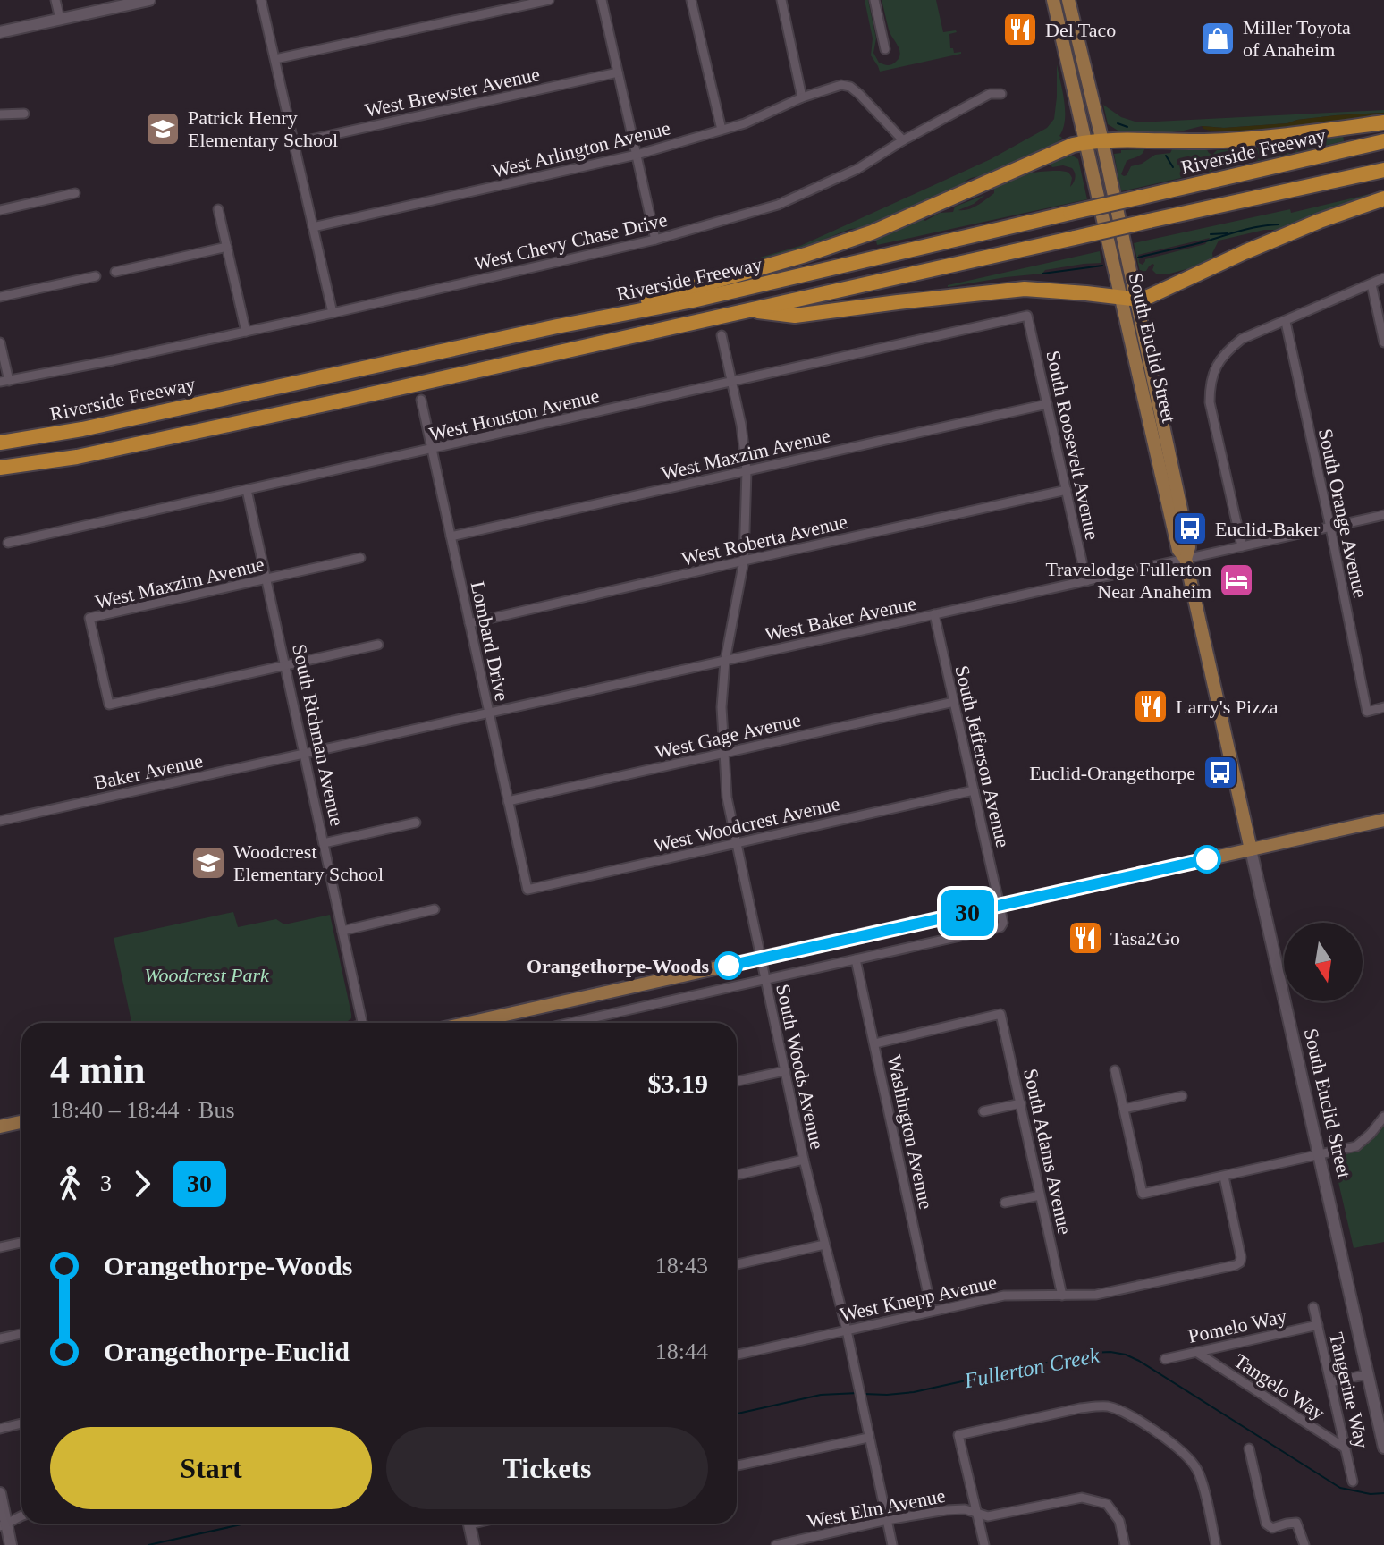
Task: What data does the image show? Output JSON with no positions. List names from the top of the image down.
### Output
{
  "streets": {
    "highway": ["Riverside Freeway"],
    "main road": ["South Euclid Street"],
    "street": [
      "West Brewster Avenue",
      "West Arlington Avenue",
      "West Chevy Chase Drive",
      "West Houston Avenue",
      "South Roosevelt Avenue",
      "West Maxzim Avenue",
      "South Orange Avenue",
      "West Roberta Avenue",
      "West Baker Avenue",
      "Lombard Drive",
      "South Richman Avenue",
      "West Gage Avenue",
      "South Jefferson Avenue",
      "Baker Avenue",
      "West Woodcrest Avenue",
      "South Woods Avenue",
      "Washington Avenue",
      "South Adams Avenue",
      "West Knepp Avenue",
      "Pomelo Way",
      "Tangelo Way",
      "Tangerine Way",
      "West Elm Avenue"
    ]
  },
  "crossings": [
    ["West Arlington Avenue", "West Chevy Chase Drive"],
    ["South Euclid Street", "West Baker Avenue"],
    ["West Houston Avenue", "South Roosevelt Avenue"],
    ["West Houston Avenue", "Lombard Drive"],
    ["West Houston Avenue", "South Richman Avenue"],
    ["West Houston Avenue", "South Woods Avenue"],
    ["South Roosevelt Avenue", "West Maxzim Avenue"],
    ["South Roosevelt Avenue", "West Roberta Avenue"],
    ["South Roosevelt Avenue", "West Baker Avenue"],
    ["West Maxzim Avenue", "Lombard Drive"],
    ["West Maxzim Avenue", "South Richman Avenue"],
    ["West Maxzim Avenue", "South Woods Avenue"],
    ["South Orange Avenue", "West Baker Avenue"],
    ["West Roberta Avenue", "Lombard Drive"],
    ["West Roberta Avenue", "South Woods Avenue"],
    ["West Baker Avenue", "Lombard Drive"],
    ["West Baker Avenue", "South Richman Avenue"],
    ["West Baker Avenue", "South Jefferson Avenue"],
    ["West Baker Avenue", "Baker Avenue"],
    ["West Baker Avenue", "South Woods Avenue"],
    ["Lombard Drive", "West Gage Avenue"],
    ["Lombard Drive", "West Woodcrest Avenue"],
    ["South Richman Avenue", "Baker Avenue"],
    ["West Gage Avenue", "South Jefferson Avenue"],
    ["West Gage Avenue", "South Woods Avenue"],
    ["South Jefferson Avenue", "West Woodcrest Avenue"],
    ["West Woodcrest Avenue", "South Woods Avenue"],
    ["South Woods Avenue", "West Knepp Avenue"],
    ["South Woods Avenue", "West Elm Avenue"],
    ["Washington Avenue", "South Adams Avenue"],
    ["Washington Avenue", "West Knepp Avenue"],
    ["South Adams Avenue", "West Knepp Avenue"],
    ["Pomelo Way", "Tangelo Way"],
    ["Pomelo Way", "Tangerine Way"],
    ["Tangelo Way", "Tangerine Way"]
  ],
  "water": ["Fullerton Creek"],
  "parks": ["Woodcrest Park"],
  "places": {
    "restaurant": ["Del Taco", "Larry's Pizza", "Tasa2Go"],
    "shop": ["Miller Toyota of Anaheim"],
    "school or university": ["Patrick Henry Elementary School", "Woodcrest Elementary School"],
    "bus stop": ["Euclid-Baker", "Euclid-Orangethorpe"],
    "hotel": ["Travelodge Fullerton Near Anaheim"],
    "other": ["Orangethorpe-Woods"]
  },
  "lines": ["bus line 30"],
  "north": "bottom",
  "page": {
    "on_map": "30",
    "heading": ["4 min", "18:40 – 18:44 · Bus", "$3.19"],
    "legs": ["3", "30"],
    "list": [
      {
        "name": "Orangethorpe-Woods",
        "value": "18:43"
      },
      {
        "name": "Orangethorpe-Euclid",
        "value": "18:44"
      }
    ],
    "buttons": ["Start", "Tickets"]
  }
}
